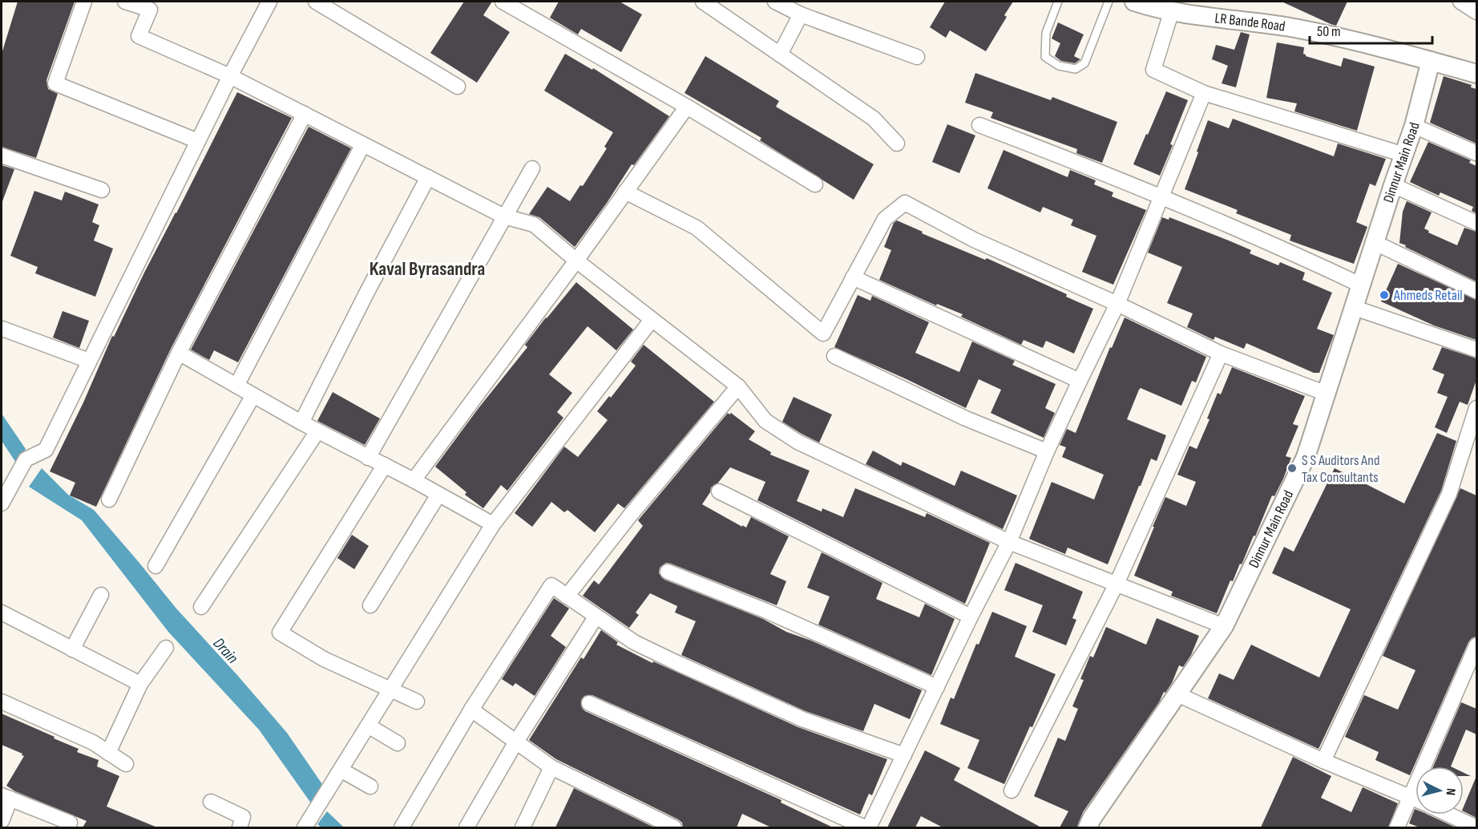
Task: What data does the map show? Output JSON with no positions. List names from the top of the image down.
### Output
{
  "streets": {
    "street": ["LR Bande Road", "Dinnur Main Road"]
  },
  "crossings": [
    ["LR Bande Road", "Dinnur Main Road"]
  ],
  "districts": ["Kaval Byrasandra"],
  "water": ["Drain"],
  "places": ["Ahmeds Retail", "S S Auditors And Tax Consultants"],
  "scale_bar": "50 m",
  "north": "right"
}
